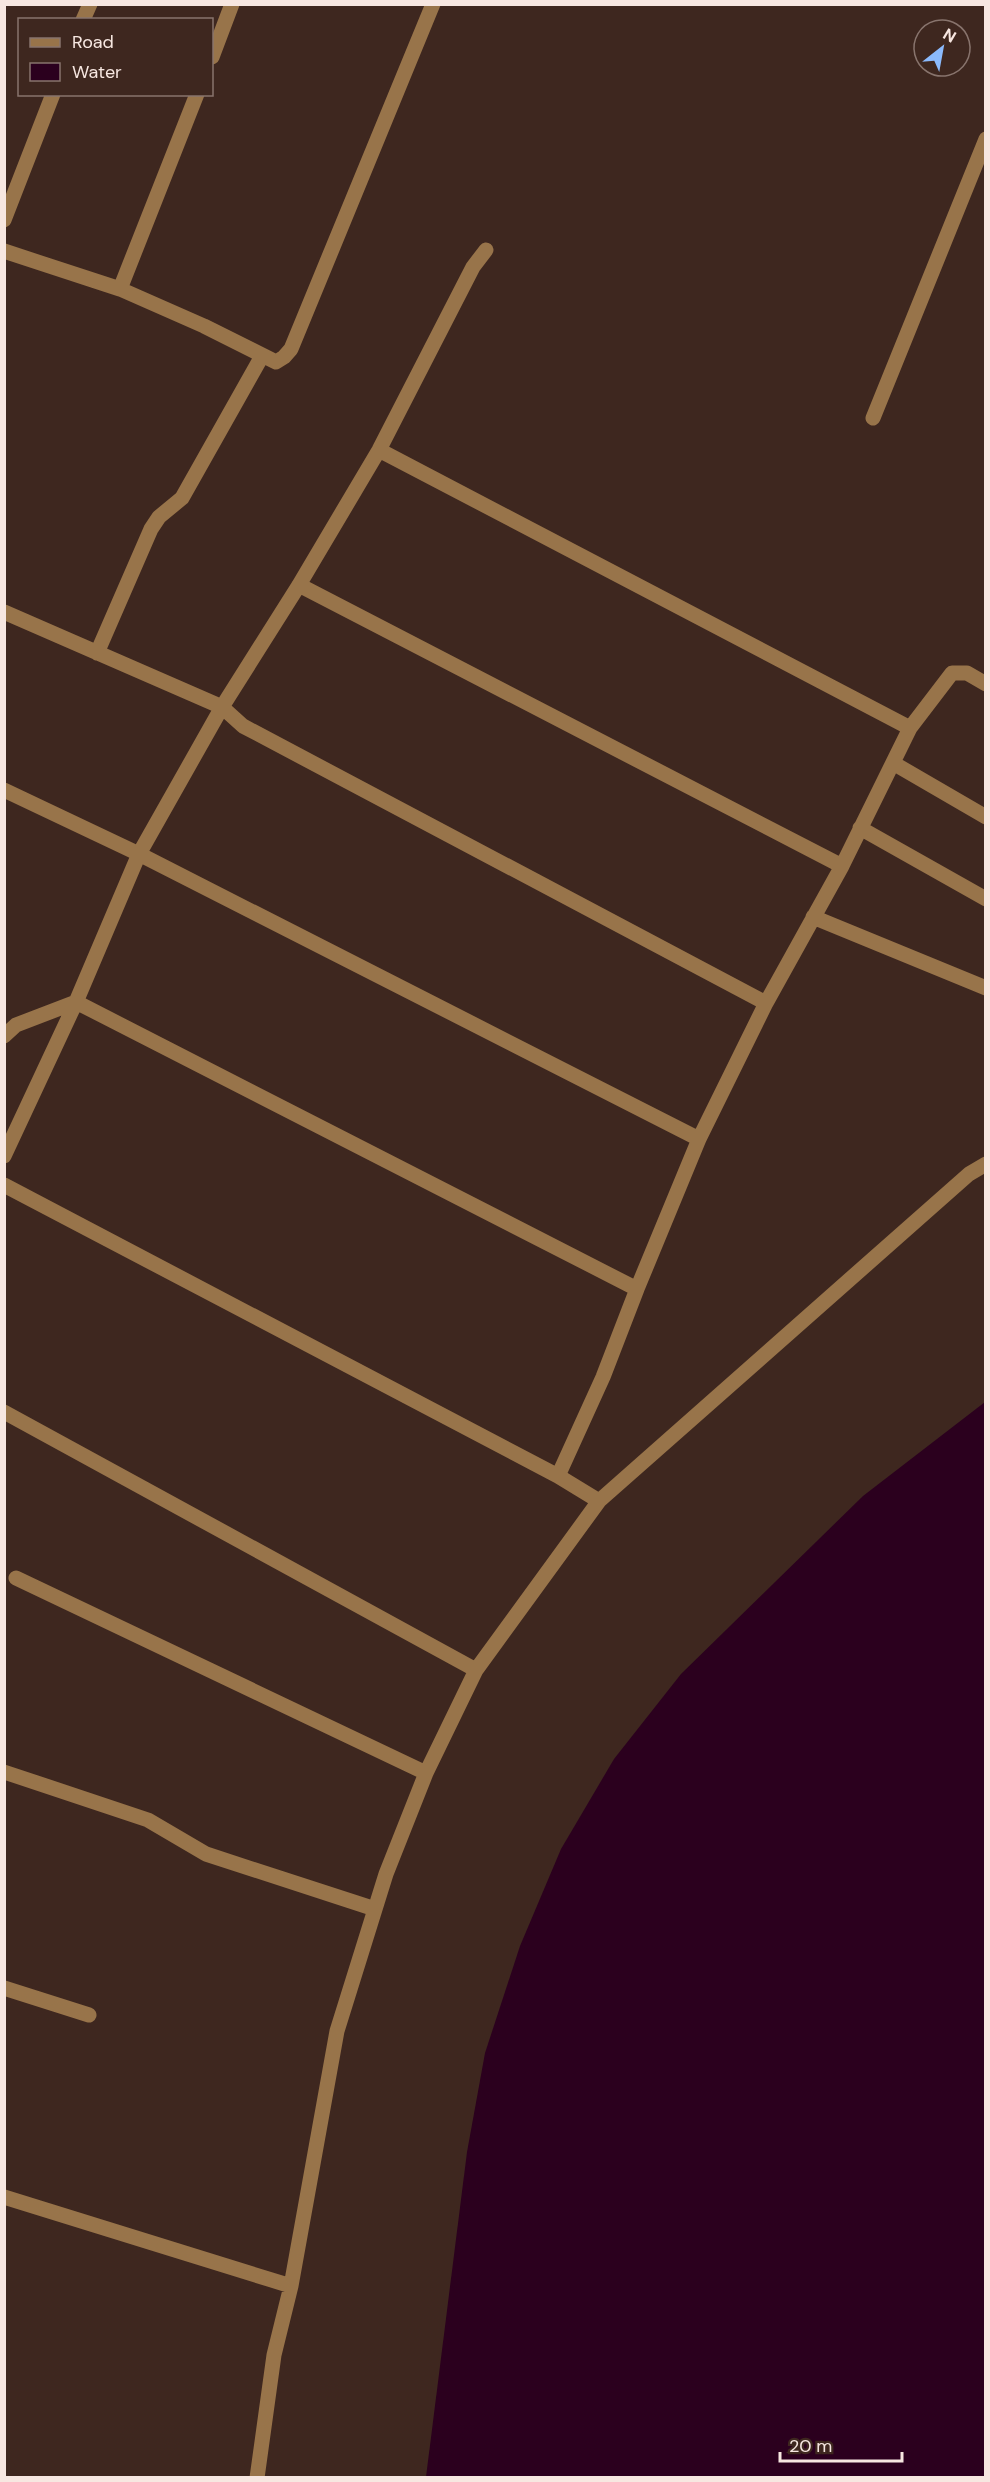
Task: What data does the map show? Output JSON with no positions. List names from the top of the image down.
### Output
{
  "legend": ["Road", "Water"],
  "scale_bar": "20 m",
  "north": "top right"
}
